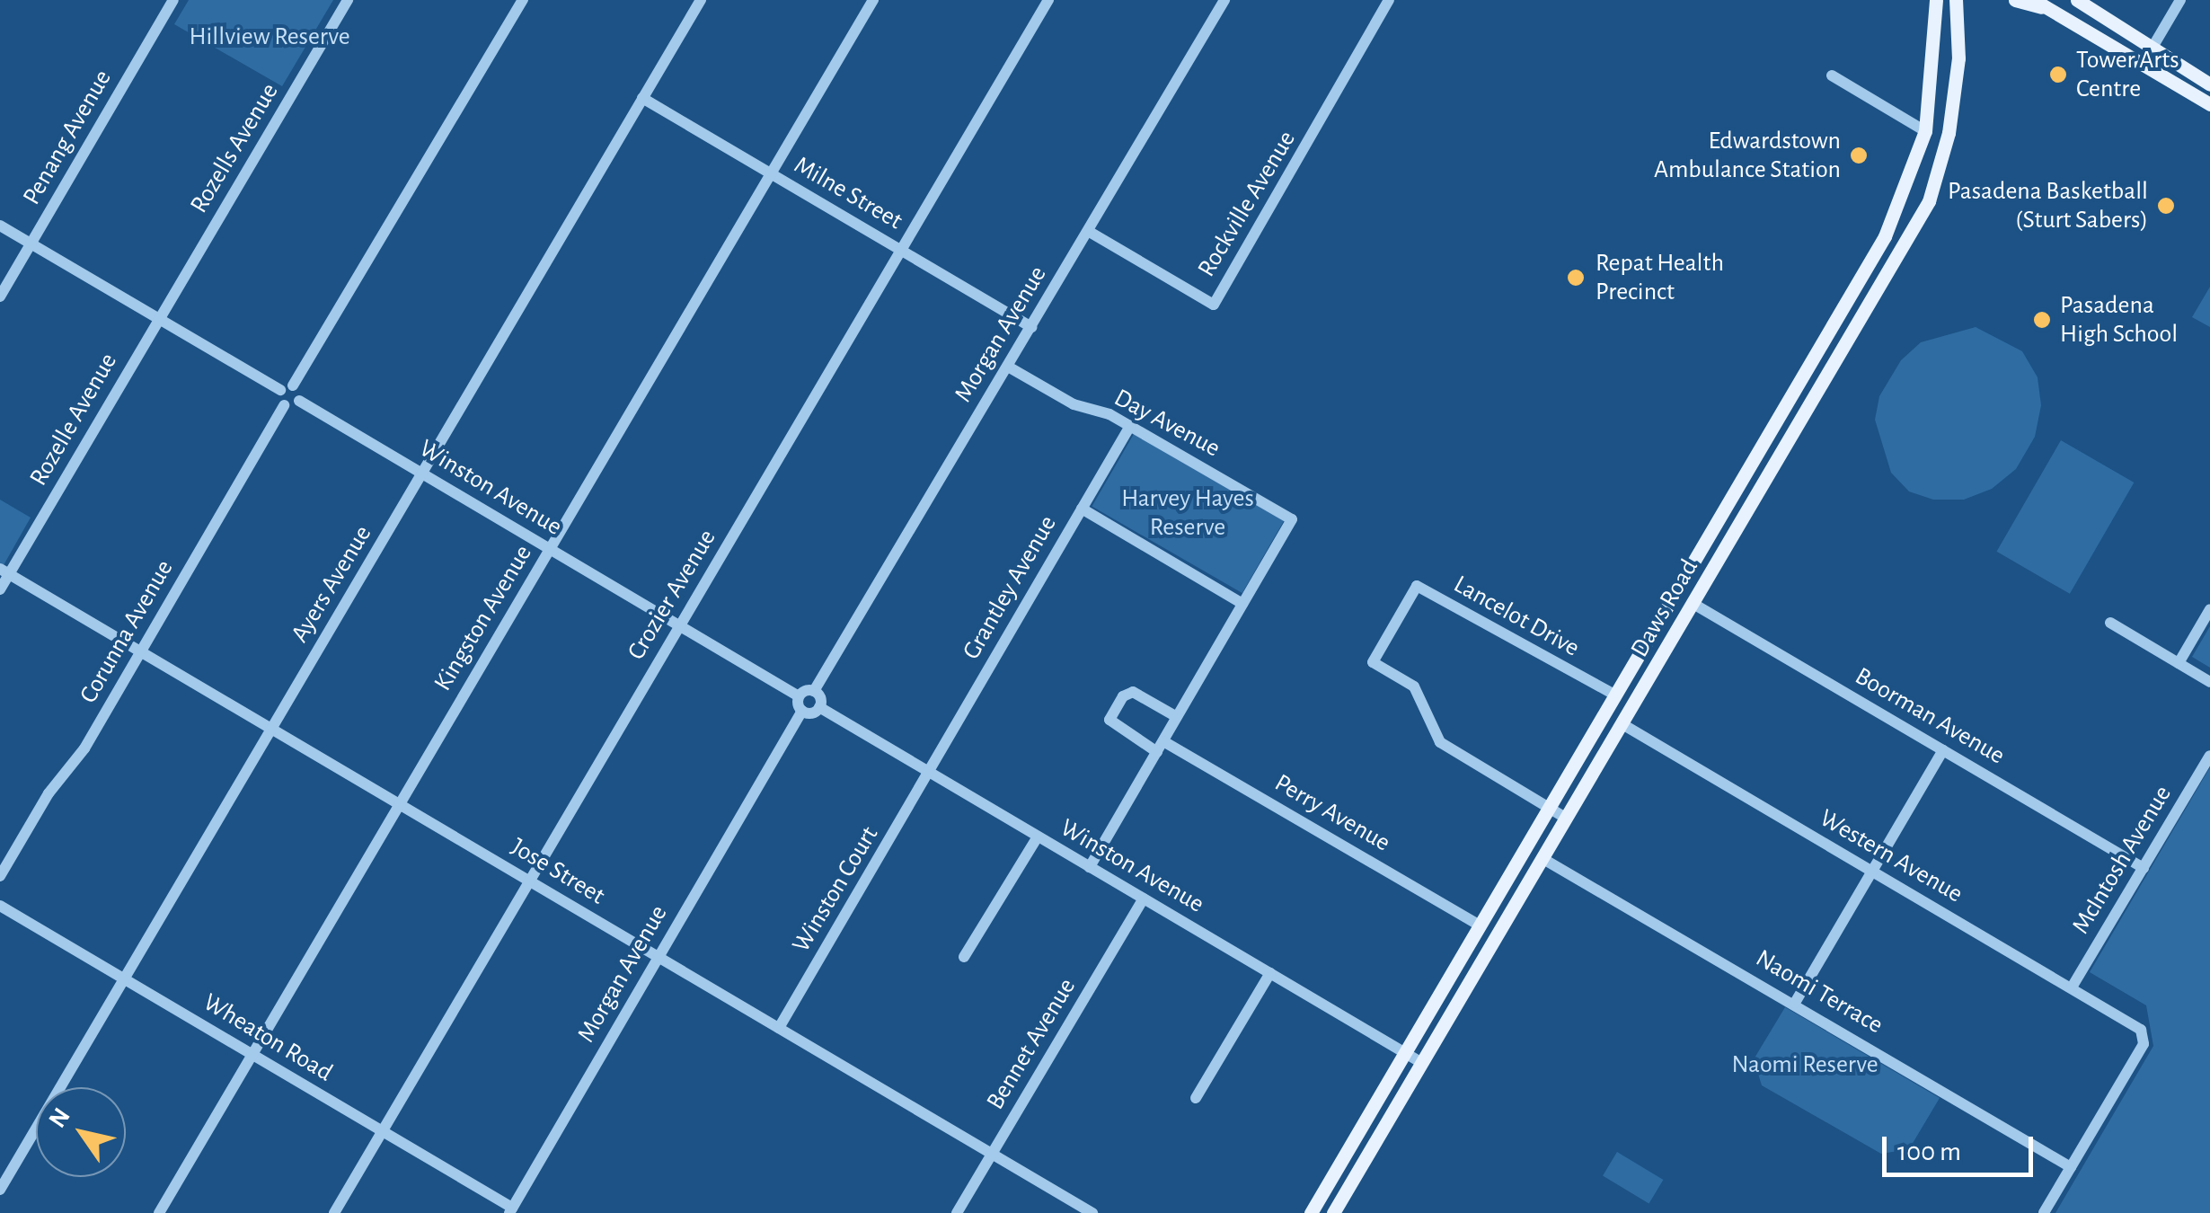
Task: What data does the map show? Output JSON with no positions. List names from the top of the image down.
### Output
{
  "streets": {
    "main road": ["Daws Road"],
    "street": [
      "Penang Avenue",
      "Rozells Avenue",
      "Milne Street",
      "Rockville Avenue",
      "Morgan Avenue",
      "Rozelle Avenue",
      "Day Avenue",
      "Winston Avenue",
      "Ayers Avenue",
      "Grantley Avenue",
      "Crozier Avenue",
      "Lancelot Drive",
      "Kingston Avenue",
      "Corunna Avenue",
      "Boorman Avenue",
      "Perry Avenue",
      "Western Avenue",
      "McIntosh Avenue",
      "Jose Street",
      "Winston Court",
      "Naomi Terrace",
      "Wheaton Road",
      "Bennet Avenue"
    ]
  },
  "crossings": [
    ["Rozells Avenue", "Rozelle Avenue"],
    ["Milne Street", "Morgan Avenue"],
    ["Milne Street", "Ayers Avenue"],
    ["Milne Street", "Crozier Avenue"],
    ["Milne Street", "Kingston Avenue"],
    ["Rockville Avenue", "Morgan Avenue"],
    ["Morgan Avenue", "Day Avenue"],
    ["Morgan Avenue", "Jose Street"],
    ["Morgan Avenue", "Wheaton Road"],
    ["Rozelle Avenue", "Jose Street"],
    ["Day Avenue", "Winston Avenue"],
    ["Day Avenue", "Grantley Avenue"],
    ["Day Avenue", "Perry Avenue"],
    ["Winston Avenue", "Ayers Avenue"],
    ["Winston Avenue", "Grantley Avenue"],
    ["Winston Avenue", "Crozier Avenue"],
    ["Winston Avenue", "Daws Road"],
    ["Winston Avenue", "Kingston Avenue"],
    ["Winston Avenue", "Winston Court"],
    ["Winston Avenue", "Bennet Avenue"],
    ["Ayers Avenue", "Jose Street"],
    ["Ayers Avenue", "Wheaton Road"],
    ["Grantley Avenue", "Winston Court"],
    ["Crozier Avenue", "Jose Street"],
    ["Crozier Avenue", "Wheaton Road"],
    ["Daws Road", "Lancelot Drive"],
    ["Daws Road", "Boorman Avenue"],
    ["Daws Road", "Perry Avenue"],
    ["Daws Road", "Western Avenue"],
    ["Daws Road", "Naomi Terrace"],
    ["Kingston Avenue", "Jose Street"],
    ["Kingston Avenue", "Wheaton Road"],
    ["Corunna Avenue", "Jose Street"],
    ["Boorman Avenue", "McIntosh Avenue"],
    ["Western Avenue", "McIntosh Avenue"],
    ["Western Avenue", "Naomi Terrace"],
    ["Jose Street", "Winston Court"],
    ["Jose Street", "Bennet Avenue"]
  ],
  "parks": ["Hillview Reserve", "Harvey Hayes Reserve", "Naomi Reserve"],
  "places": [
    "Tower Arts Centre",
    "Edwardstown Ambulance Station",
    "Pasadena Basketball (Sturt Sabers)",
    "Repat Health Precinct",
    "Pasadena High School"
  ],
  "scale_bar": "100 m",
  "north": "top left"
}
